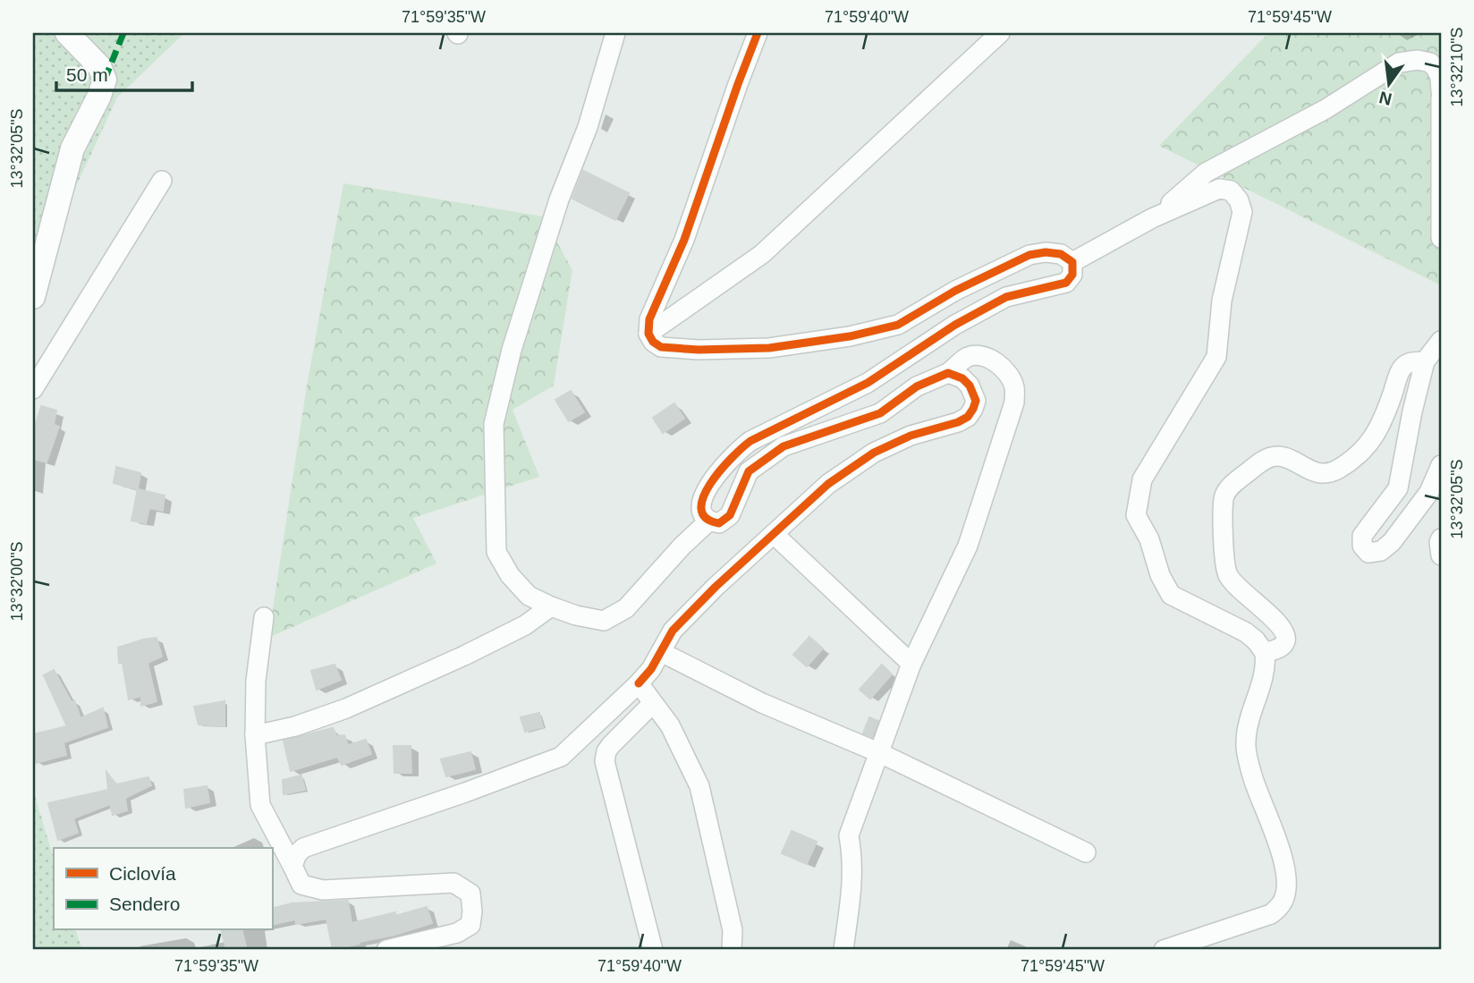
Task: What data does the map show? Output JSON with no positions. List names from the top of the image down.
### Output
{
  "legend": ["Ciclovía", "Sendero"],
  "scale_bar": "50 m",
  "north": "bottom",
  "coordinates": [
    "71°59'35\"W",
    "71°59'40\"W",
    "71°59'45\"W",
    "13°32'10\"S",
    "13°32'05\"S",
    "13°32'00\"S"
  ]
}
